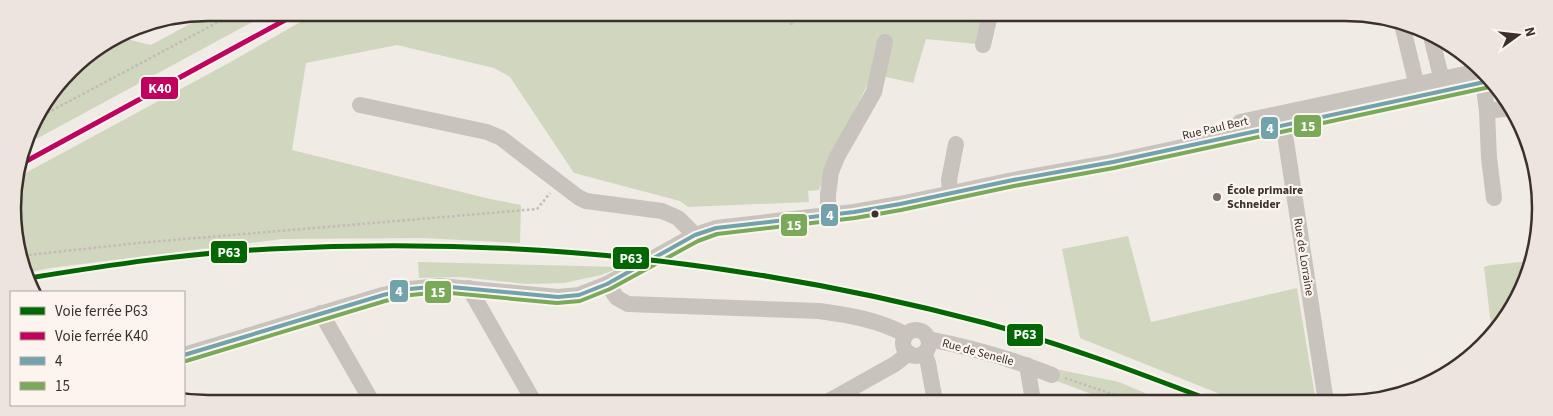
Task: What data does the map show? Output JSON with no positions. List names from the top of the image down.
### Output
{
  "streets": {
    "street": ["Rue Paul Bert", "Rue de Lorraine", "Rue de Senelle"]
  },
  "crossings": [
    ["Rue Paul Bert", "Rue de Lorraine"]
  ],
  "places": ["École primaire Schneider"],
  "lines": [
    "rail line K40",
    "transit line 4",
    "transit line 15",
    "rail line P63"
  ],
  "legend": [
    "Voie ferrée P63",
    "Voie ferrée K40",
    "4",
    "15"
  ],
  "north": "right"
}
